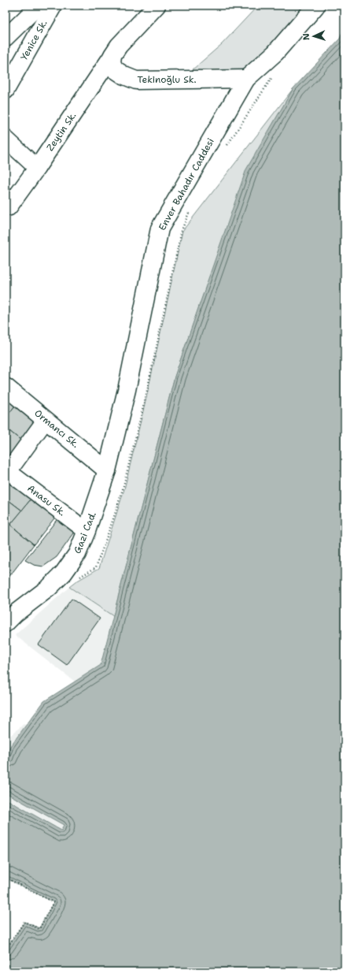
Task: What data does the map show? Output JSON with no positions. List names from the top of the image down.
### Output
{
  "streets": {
    "main road": [
      "Tekinoğlu Sk.",
      "Enver Bahadır Caddesi",
      "Ormancı Sk.",
      "Gazi Cad."
    ],
    "street": ["Yenice Sk.", "Zeytin Sk.", "Anasu Sk."]
  },
  "crossings": [
    ["Tekinoğlu Sk.", "Zeytin Sk."],
    ["Tekinoğlu Sk.", "Enver Bahadır Caddesi"],
    ["Enver Bahadır Caddesi", "Ormancı Sk."],
    ["Enver Bahadır Caddesi", "Gazi Cad."],
    ["Ormancı Sk.", "Gazi Cad."],
    ["Anasu Sk.", "Gazi Cad."]
  ],
  "north": "left"
}
